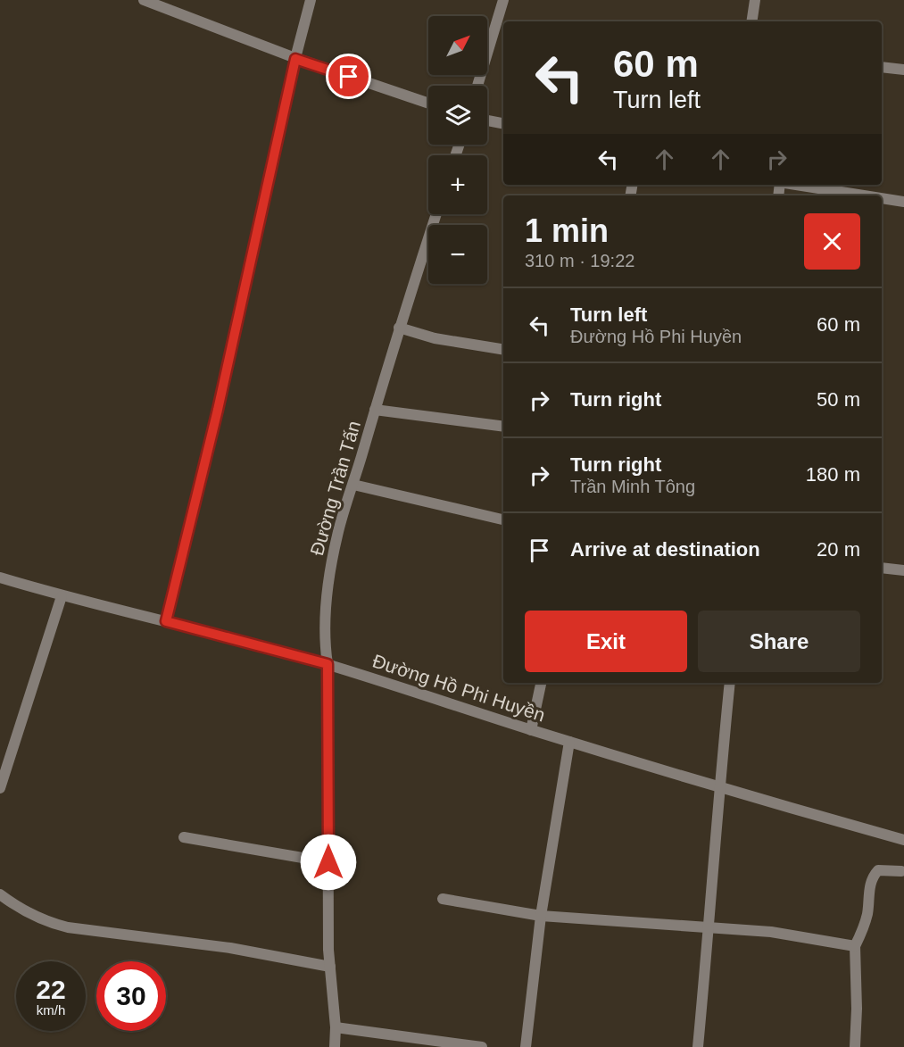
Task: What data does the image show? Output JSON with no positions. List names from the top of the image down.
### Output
{
  "streets": {
    "street": ["Đường Trần Tấn", "Đường Hồ Phi Huyền"]
  },
  "crossings": [
    ["Đường Trần Tấn", "Đường Hồ Phi Huyền"]
  ],
  "north": "top right",
  "page": {
    "map_buttons": ["+", "−"],
    "turn": ["60 m", "Turn left"],
    "heading": ["1 min", "310 m · 19:22"],
    "list": [
      {
        "name": "Turn left",
        "note": "Đường Hồ Phi Huyền",
        "value": "60 m"
      },
      {
        "name": "Turn right",
        "value": "50 m"
      },
      {
        "name": "Turn right",
        "note": "Trần Minh Tông",
        "value": "180 m"
      },
      {
        "name": "Arrive at destination",
        "value": "20 m"
      }
    ],
    "buttons": ["Exit", "Share"],
    "speed": "22 km/h",
    "limit": "30"
  }
}
